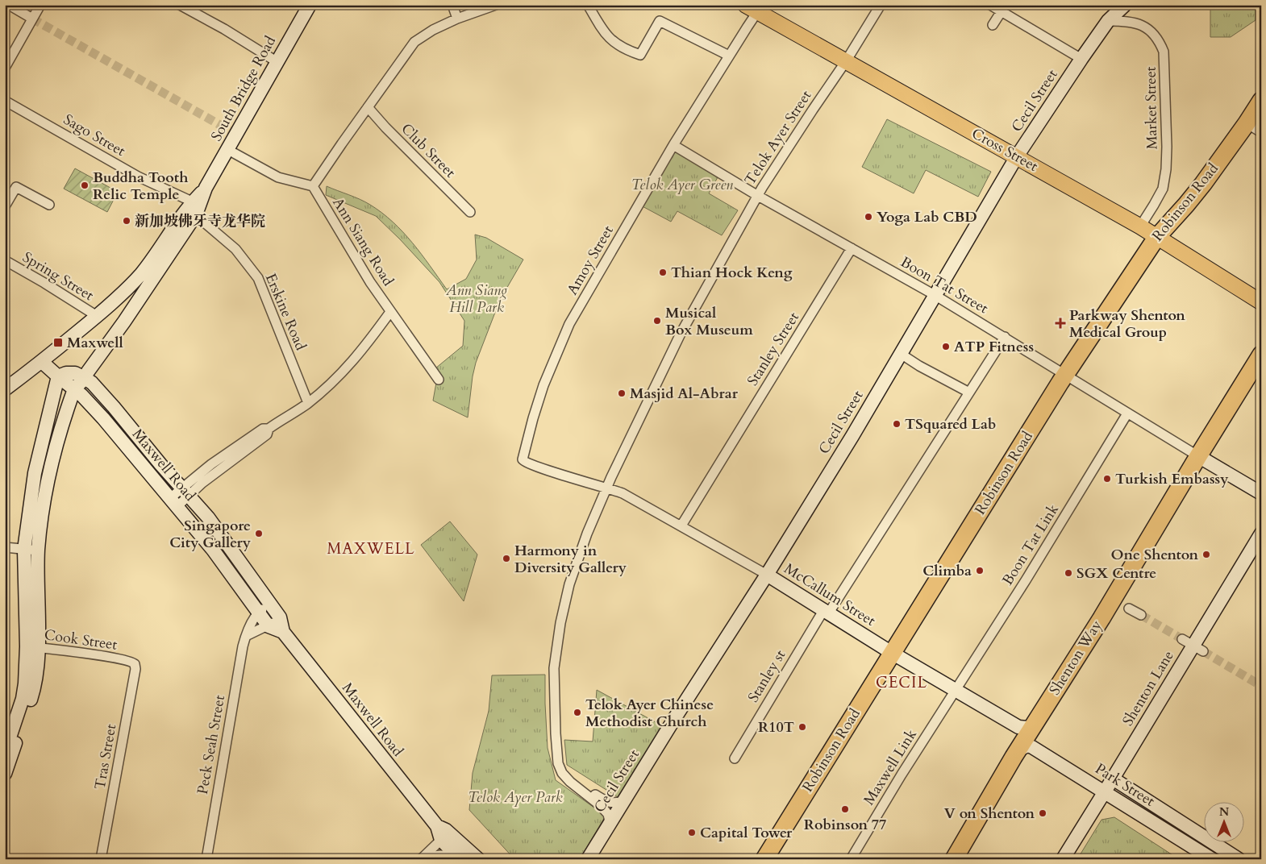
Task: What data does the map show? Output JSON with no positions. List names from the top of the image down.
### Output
{
  "streets": {
    "highway": ["Robinson Road", "Shenton Way"],
    "main road": [
      "South Bridge Road",
      "Cecil Street",
      "Cross Street",
      "Maxwell Road",
      "McCallum Street",
      "Shenton Lane",
      "Park Street"
    ],
    "street": [
      "Market Street",
      "Sago Street",
      "Telok Ayer Street",
      "Club Street",
      "Ann Siang Road",
      "Amoy Street",
      "Spring Street",
      "Boon Tat Street",
      "Erskine Road",
      "Stanley Street",
      "Boon Tat Link",
      "Cook Street",
      "Stanley st",
      "Peck Seah Street",
      "Tras Street",
      "Maxwell Link"
    ]
  },
  "crossings": [
    ["South Bridge Road", "Sago Street"],
    ["South Bridge Road", "Spring Street"],
    ["South Bridge Road", "Erskine Road"],
    ["South Bridge Road", "Maxwell Road"],
    ["Cecil Street", "Market Street"],
    ["Cecil Street", "Cross Street"],
    ["Cecil Street", "Boon Tat Street"],
    ["Cecil Street", "McCallum Street"],
    ["Market Street", "Cross Street"],
    ["Sago Street", "Erskine Road"],
    ["Telok Ayer Street", "Cross Street"],
    ["Telok Ayer Street", "Amoy Street"],
    ["Telok Ayer Street", "Boon Tat Street"],
    ["Telok Ayer Street", "McCallum Street"],
    ["Cross Street", "Robinson Road"],
    ["Cross Street", "Amoy Street"],
    ["Robinson Road", "Boon Tat Street"],
    ["Robinson Road", "McCallum Street"],
    ["Amoy Street", "Boon Tat Street"],
    ["Amoy Street", "McCallum Street"],
    ["Boon Tat Street", "Stanley Street"],
    ["Boon Tat Street", "Boon Tat Link"],
    ["Boon Tat Street", "Shenton Way"],
    ["Boon Tat Street", "Stanley st"],
    ["Stanley Street", "McCallum Street"],
    ["Maxwell Road", "Peck Seah Street"],
    ["Boon Tat Link", "McCallum Street"],
    ["Boon Tat Link", "Maxwell Link"],
    ["McCallum Street", "Shenton Way"],
    ["McCallum Street", "Stanley st"],
    ["McCallum Street", "Maxwell Link"],
    ["Cook Street", "Tras Street"],
    ["Shenton Way", "Park Street"],
    ["Shenton Lane", "Park Street"]
  ],
  "districts": ["MAXWELL", "CECIL"],
  "parks": ["Telok Ayer Green", "Ann Siang Hill Park", "Telok Ayer Park"],
  "places": {
    "other": [
      "Buddha Tooth Relic Temple",
      "Yoga Lab CBD",
      "新加坡佛牙寺龙华院",
      "Thian Hock Keng",
      "Musical Box Museum",
      "ATP Fitness",
      "Masjid Al-Abrar",
      "TSquared Lab",
      "Turkish Embassy",
      "Singapore City Gallery",
      "One Shenton",
      "Harmony in Diversity Gallery",
      "Climba",
      "SGX Centre",
      "Telok Ayer Chinese Methodist Church",
      "R10T",
      "Robinson 77",
      "V on Shenton",
      "Capital Tower"
    ],
    "health": ["Parkway Shenton Medical Group"],
    "transit": ["Maxwell"]
  },
  "north": "top"
}
